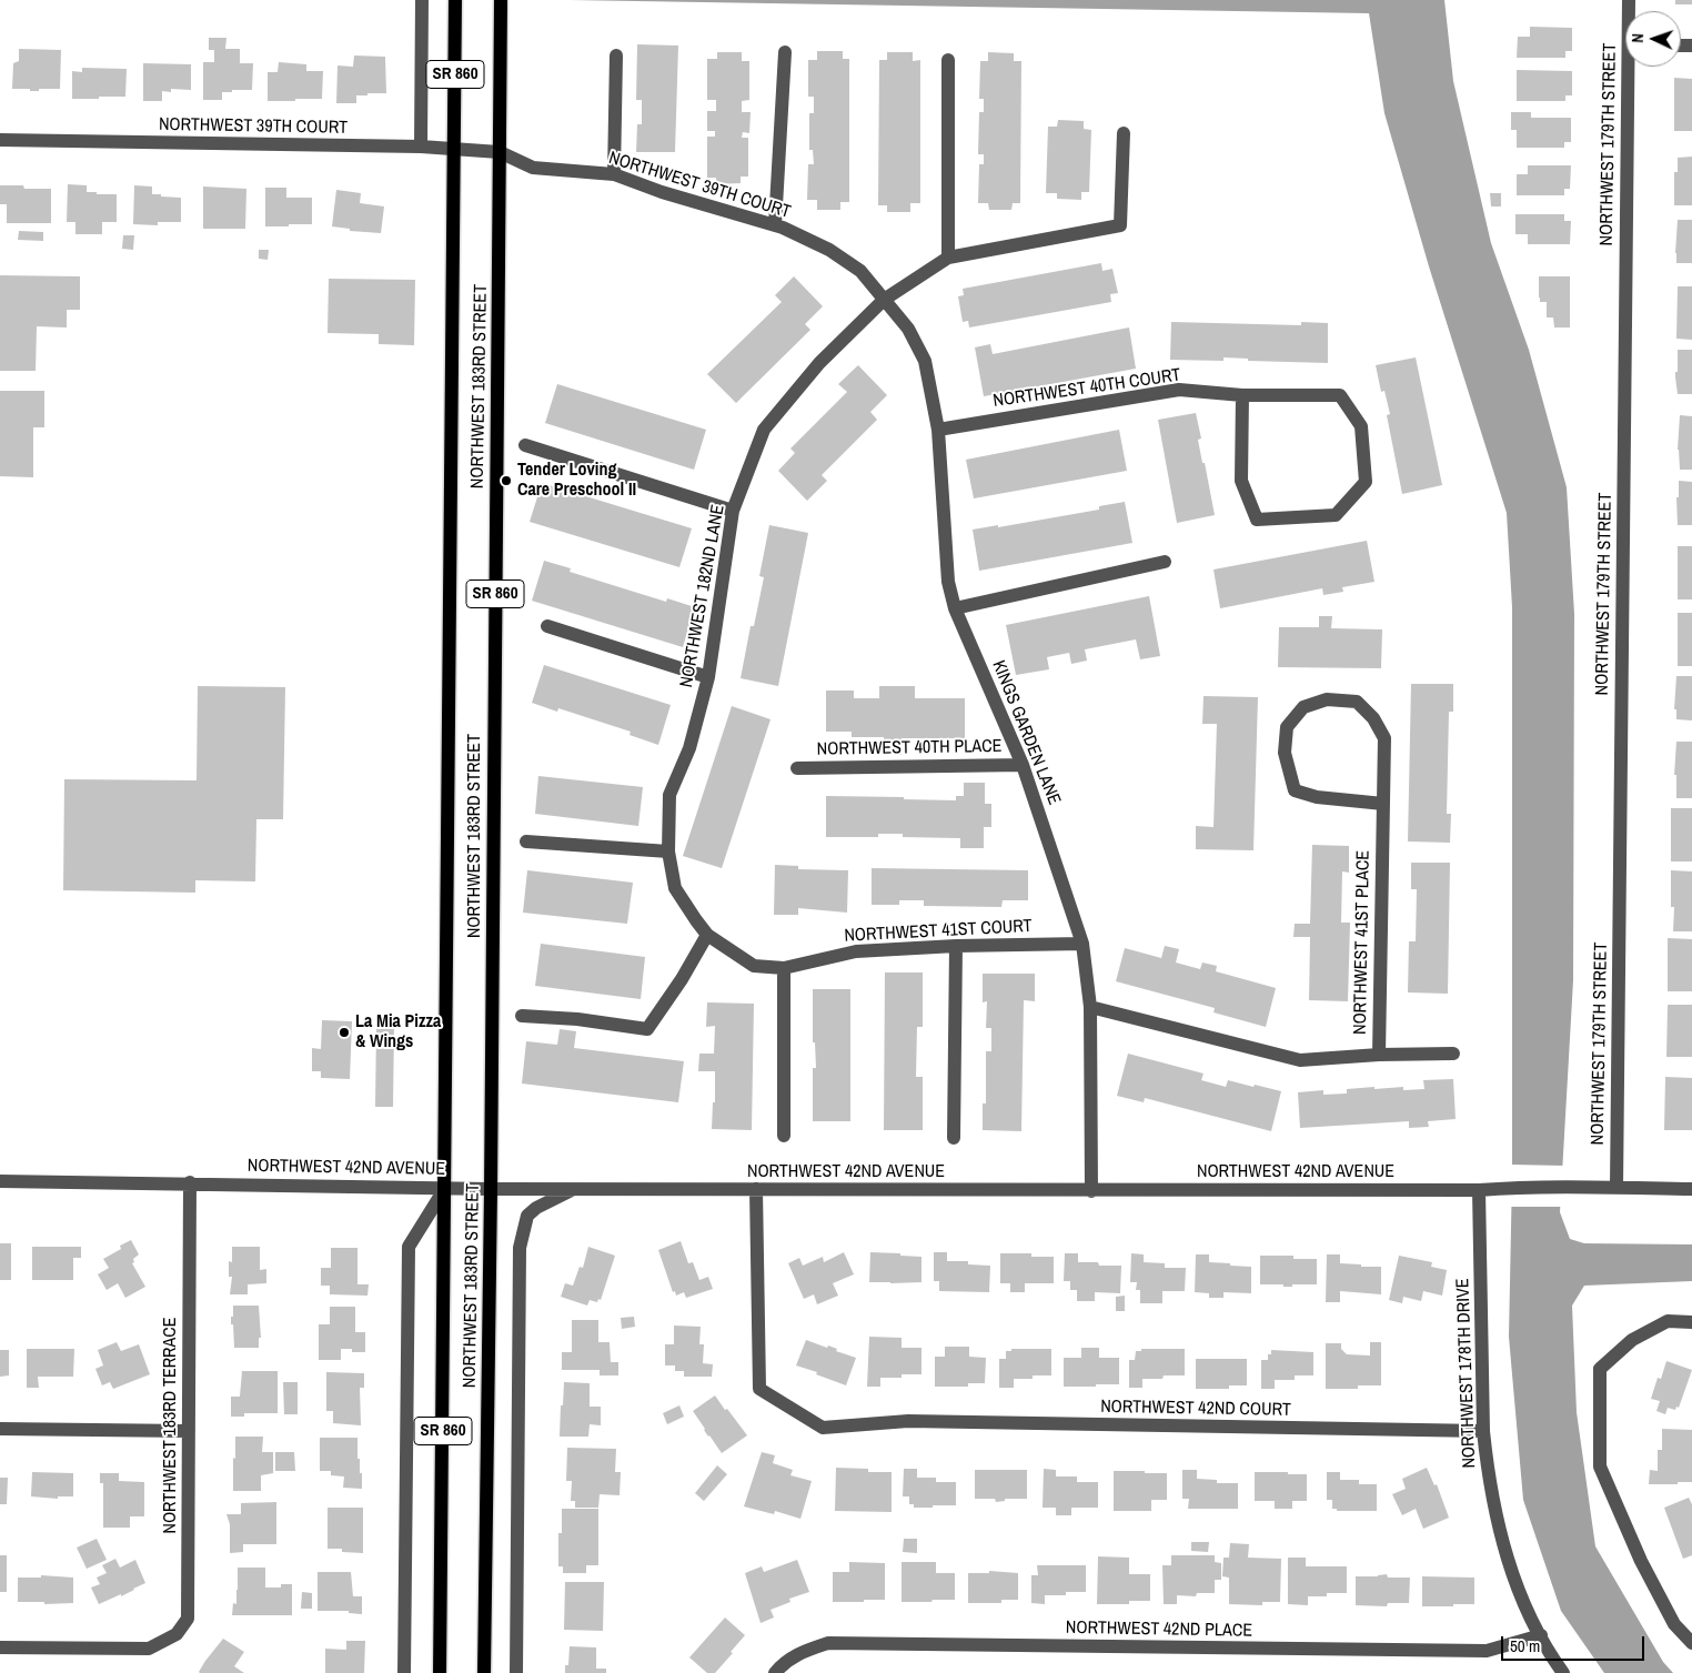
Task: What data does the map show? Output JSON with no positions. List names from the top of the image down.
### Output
{
  "streets": {
    "main road": ["SR 860", "NORTHWEST 183RD STREET"],
    "street": [
      "NORTHWEST 39TH COURT",
      "NORTHWEST 179TH STREET",
      "NORTHWEST 40TH COURT",
      "NORTHWEST 182ND LANE",
      "KINGS GARDEN LANE",
      "NORTHWEST 40TH PLACE",
      "NORTHWEST 41ST COURT",
      "NORTHWEST 41ST PLACE",
      "NORTHWEST 42ND AVENUE",
      "NORTHWEST 178TH DRIVE",
      "NORTHWEST 42ND COURT",
      "NORTHWEST 183RD TERRACE",
      "NORTHWEST 42ND PLACE"
    ]
  },
  "crossings": [
    ["NORTHWEST 39TH COURT", "NORTHWEST 183RD STREET"],
    ["NORTHWEST 39TH COURT", "NORTHWEST 182ND LANE"],
    ["NORTHWEST 39TH COURT", "KINGS GARDEN LANE"],
    ["NORTHWEST 179TH STREET", "NORTHWEST 42ND AVENUE"],
    ["NORTHWEST 183RD STREET", "NORTHWEST 42ND AVENUE"],
    ["NORTHWEST 40TH COURT", "KINGS GARDEN LANE"],
    ["NORTHWEST 182ND LANE", "KINGS GARDEN LANE"],
    ["NORTHWEST 182ND LANE", "NORTHWEST 41ST COURT"],
    ["KINGS GARDEN LANE", "NORTHWEST 40TH PLACE"],
    ["KINGS GARDEN LANE", "NORTHWEST 41ST COURT"],
    ["KINGS GARDEN LANE", "NORTHWEST 41ST PLACE"],
    ["KINGS GARDEN LANE", "NORTHWEST 42ND AVENUE"],
    ["NORTHWEST 42ND AVENUE", "NORTHWEST 178TH DRIVE"],
    ["NORTHWEST 42ND AVENUE", "NORTHWEST 42ND COURT"],
    ["NORTHWEST 42ND AVENUE", "NORTHWEST 183RD TERRACE"],
    ["NORTHWEST 178TH DRIVE", "NORTHWEST 42ND COURT"],
    ["NORTHWEST 178TH DRIVE", "NORTHWEST 42ND PLACE"]
  ],
  "places": ["Tender Loving Care Preschool II", "La Mia Pizza & Wings"],
  "scale_bar": "50 m",
  "north": "left"
}
